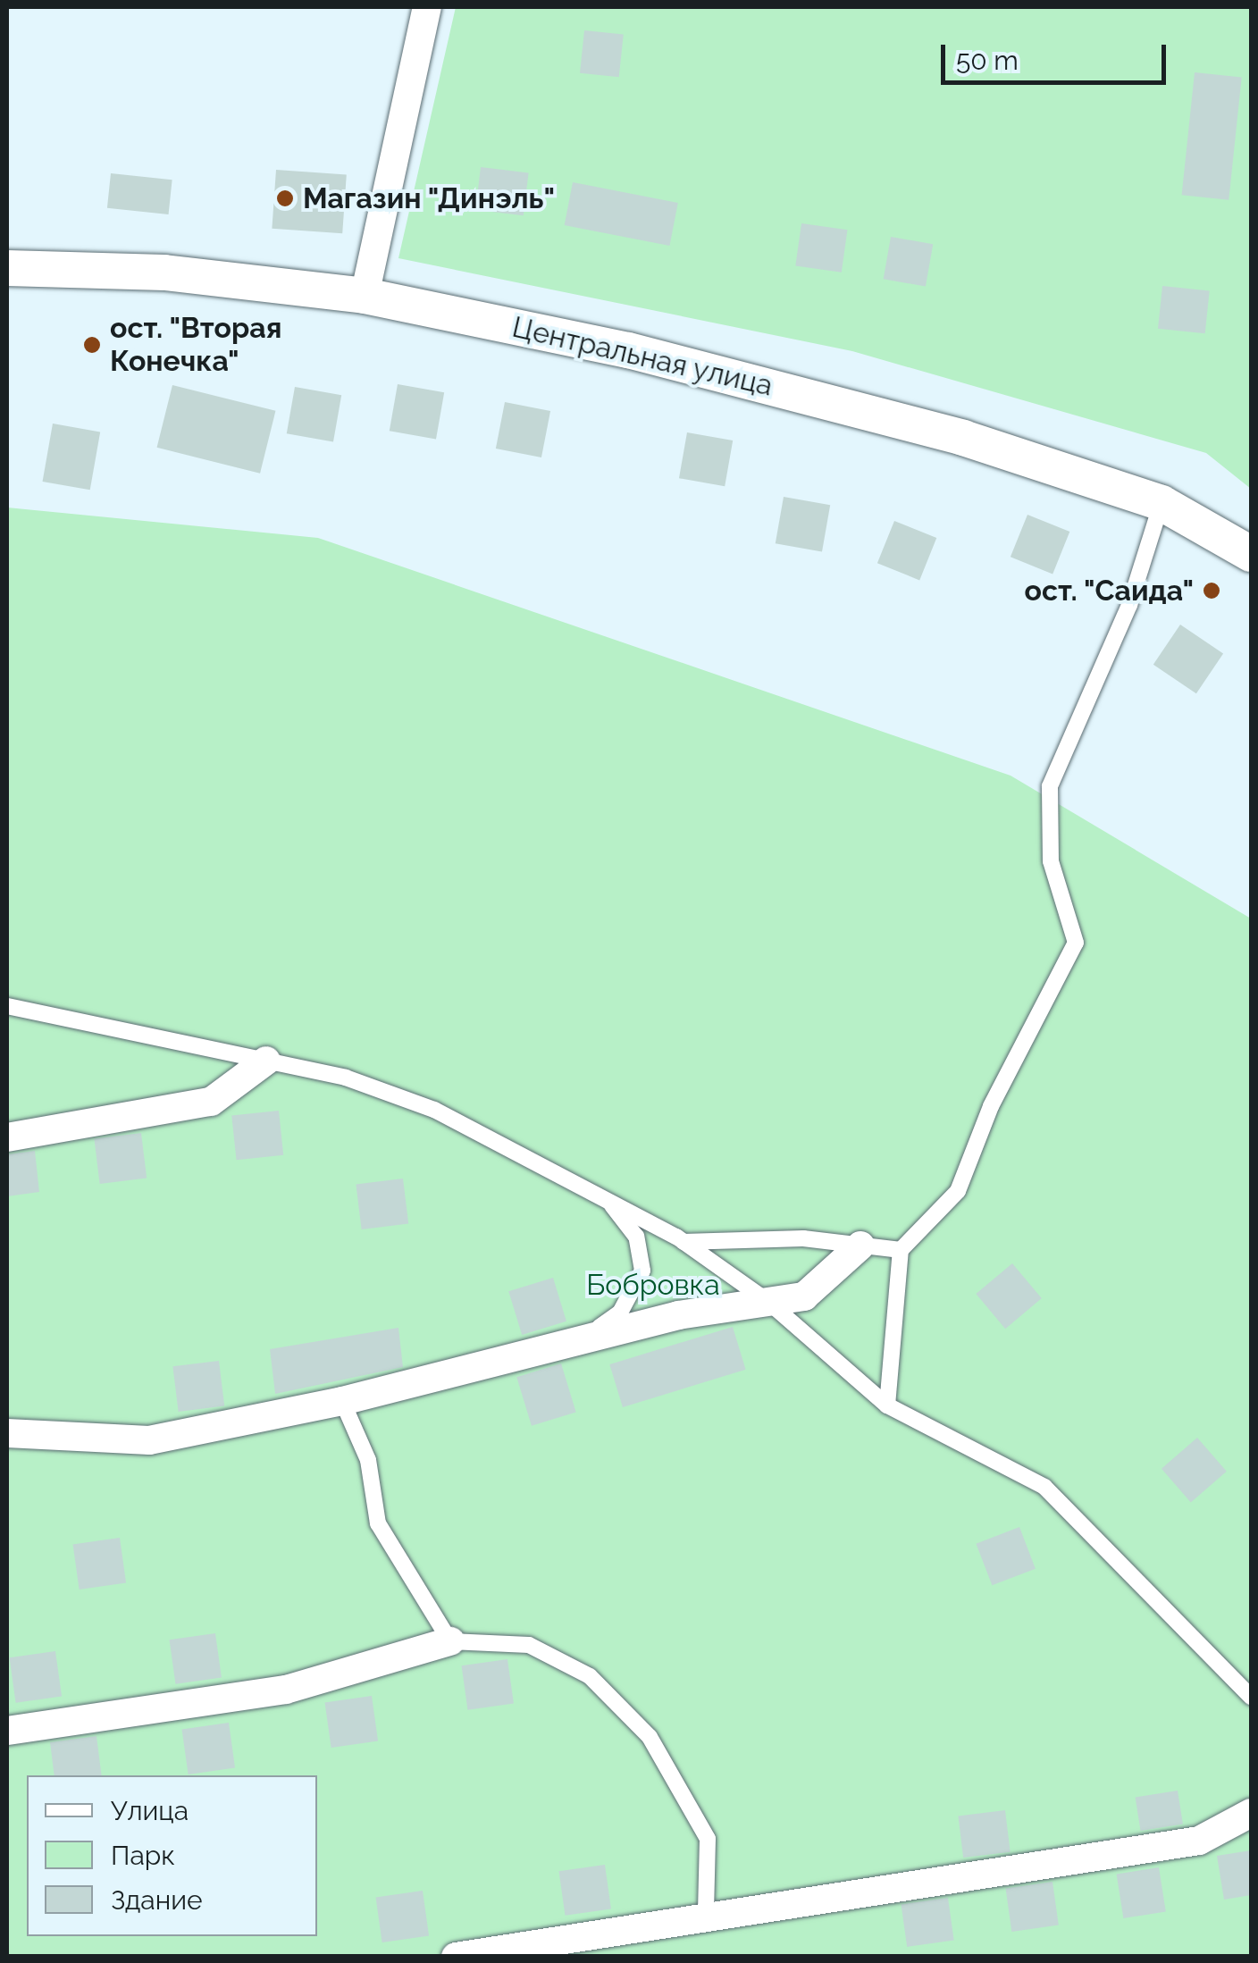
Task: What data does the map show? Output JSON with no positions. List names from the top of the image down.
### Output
{
  "streets": {
    "street": ["Центральная улица"]
  },
  "parks": ["Бобровка"],
  "places": ["Магазин \"Динэль\"", "ост. \"Вторая Конечка\"", "ост. \"Саида\""],
  "legend": ["Улица", "Парк", "Здание"],
  "scale_bar": "50 m"
}
